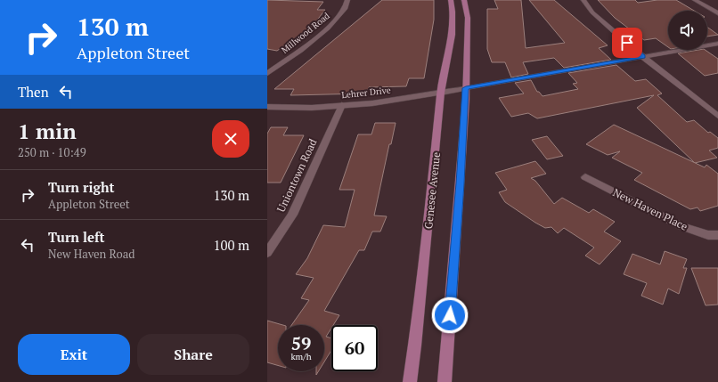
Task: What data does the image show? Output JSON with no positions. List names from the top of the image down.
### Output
{
  "streets": {
    "main road": ["Genesee Avenue"],
    "street": [
      "Millwood Road",
      "Lehrer Drive",
      "Uniontown Road",
      "New Haven Place"
    ]
  },
  "crossings": [
    ["Lehrer Drive", "Uniontown Road"],
    ["Lehrer Drive", "Genesee Avenue"]
  ],
  "page": {
    "turn": ["130 m", "Appleton Street"],
    "then": "Then",
    "heading": ["1 min", "250 m · 10:49"],
    "list": [
      {
        "name": "Turn right",
        "note": "Appleton Street",
        "value": "130 m"
      },
      {
        "name": "Turn left",
        "note": "New Haven Road",
        "value": "100 m"
      }
    ],
    "speed": "59 km/h",
    "limit": "60",
    "buttons": ["Exit", "Share"]
  }
}
